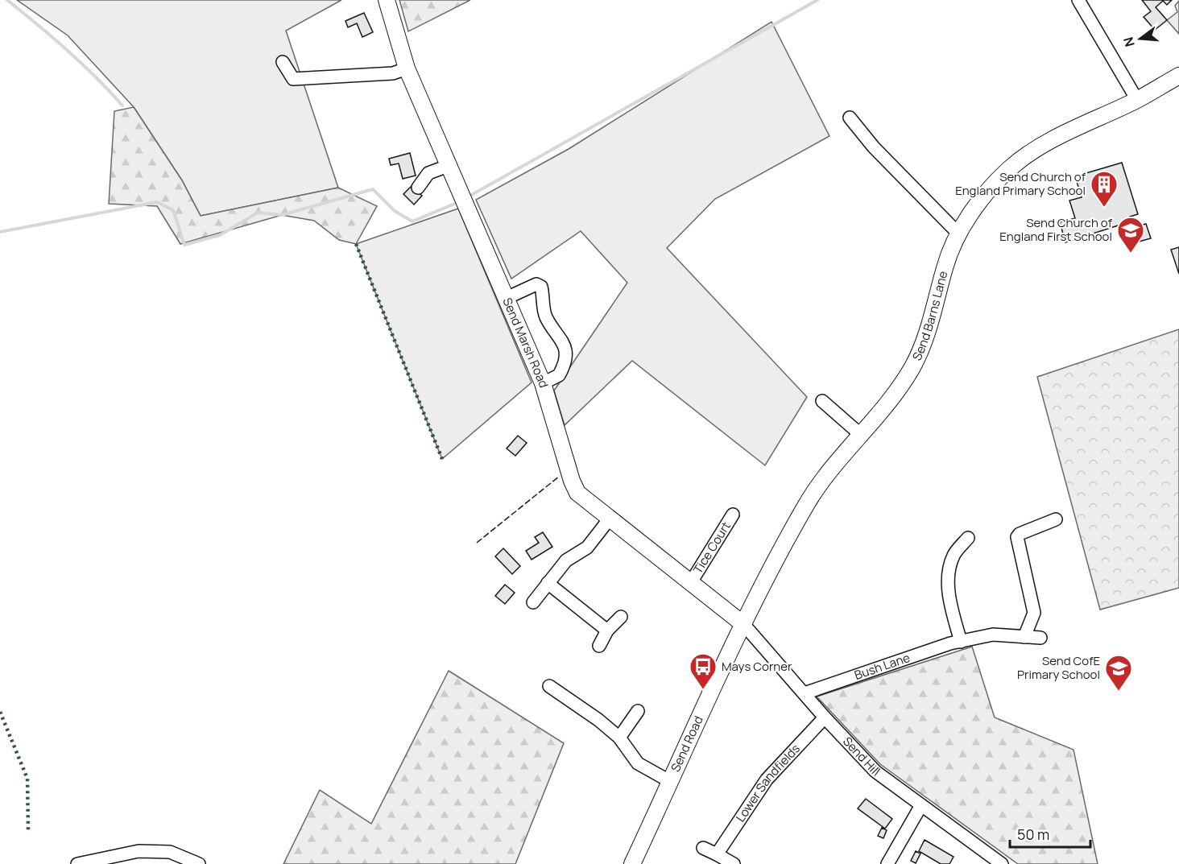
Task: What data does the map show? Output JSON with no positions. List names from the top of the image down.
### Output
{
  "streets": {
    "main road": ["Send Barns Lane", "Send Marsh Road", "Send Road"],
    "street": [
      "Tice Court",
      "Bush Lane",
      "Send Hill",
      "Lower Sandfields"
    ]
  },
  "crossings": [
    ["Send Barns Lane", "Send Marsh Road"],
    ["Send Barns Lane", "Send Road"],
    ["Send Barns Lane", "Send Hill"],
    ["Send Marsh Road", "Tice Court"],
    ["Send Marsh Road", "Send Road"],
    ["Send Marsh Road", "Send Hill"],
    ["Bush Lane", "Send Hill"],
    ["Send Road", "Send Hill"],
    ["Send Hill", "Lower Sandfields"]
  ],
  "places": {
    "building": ["Send Church of England Primary School"],
    "school or university": ["Send Church of England First School", "Send CofE Primary School"],
    "bus stop": ["Mays Corner"]
  },
  "scale_bar": "50 m",
  "north": "left"
}
